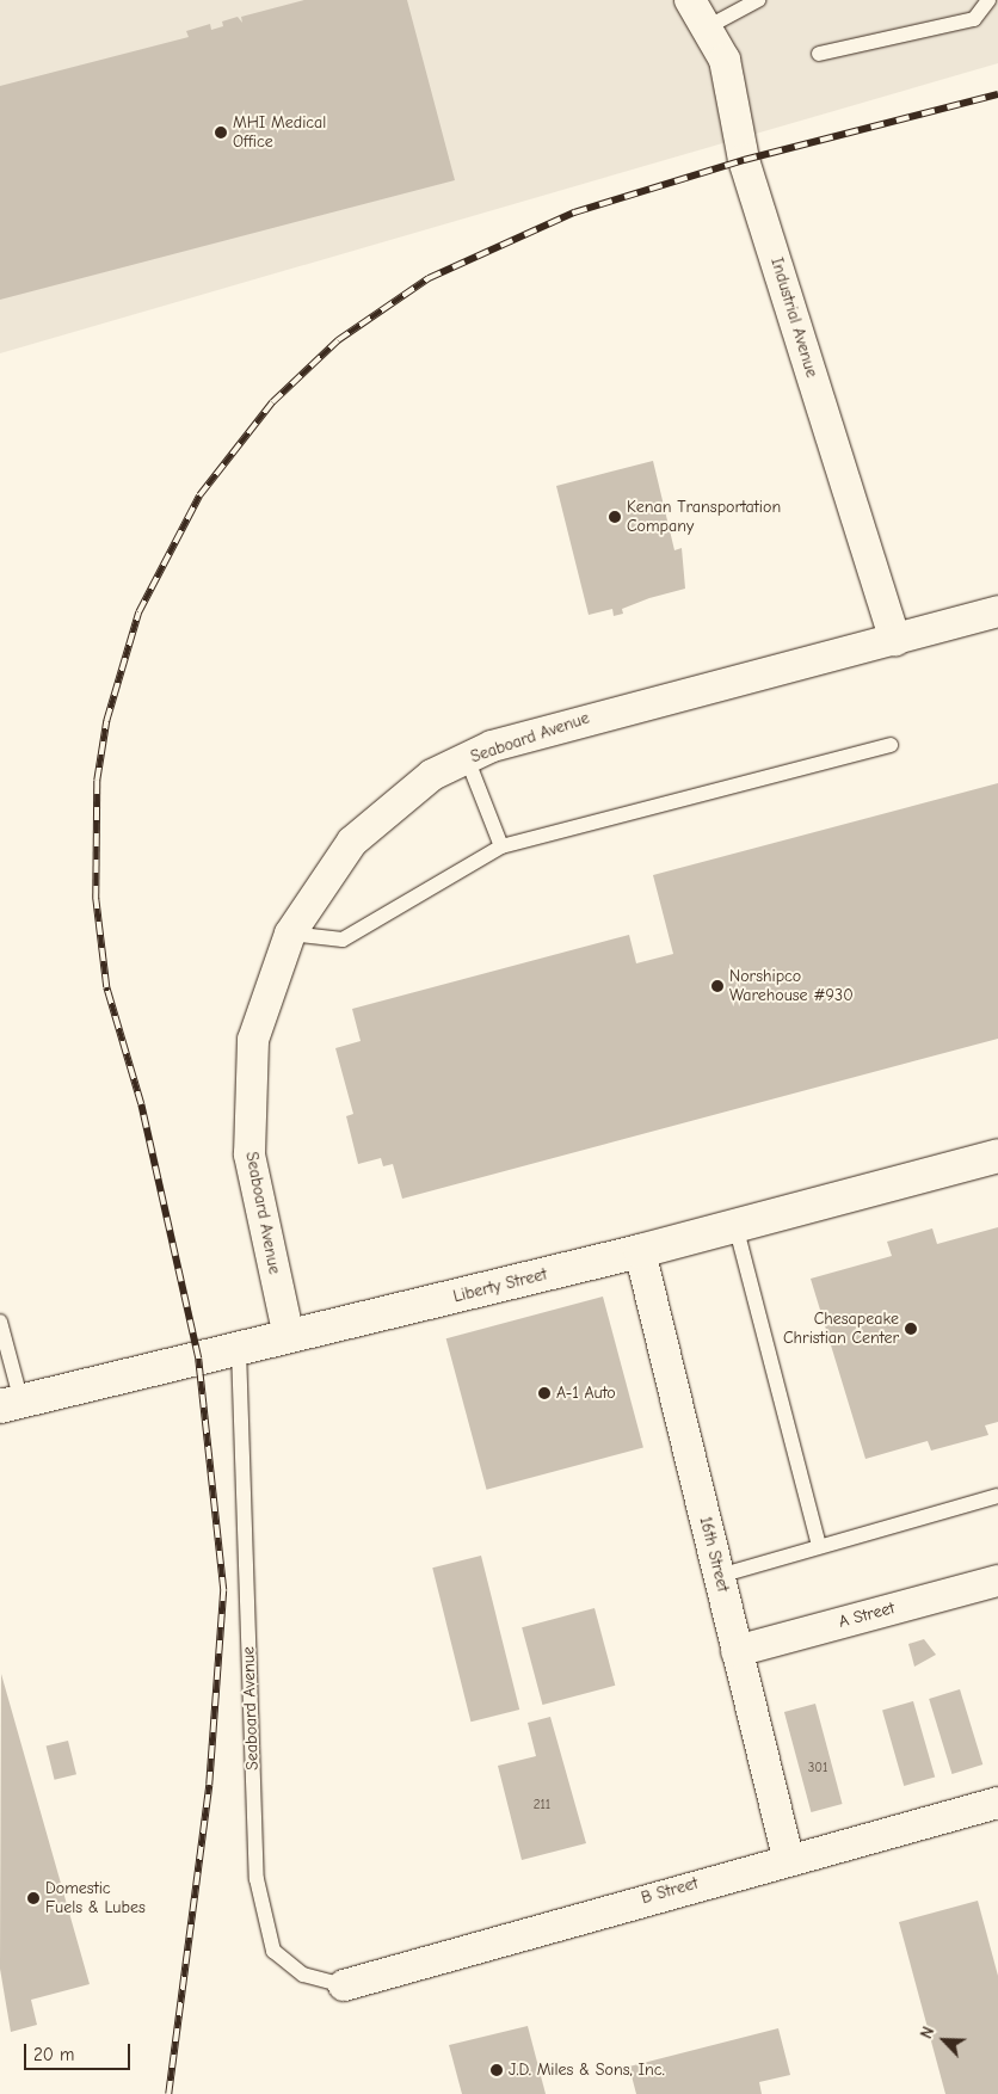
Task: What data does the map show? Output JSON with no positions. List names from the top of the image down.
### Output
{
  "streets": {
    "main road": ["Liberty Street"],
    "street": [
      "Industrial Avenue",
      "Seaboard Avenue",
      "16th Street",
      "A Street",
      "B Street"
    ]
  },
  "crossings": [
    ["Industrial Avenue", "Seaboard Avenue"],
    ["Seaboard Avenue", "Liberty Street"],
    ["Seaboard Avenue", "B Street"],
    ["Liberty Street", "16th Street"],
    ["16th Street", "A Street"],
    ["16th Street", "B Street"]
  ],
  "places": [
    "MHI Medical Office",
    "Kenan Transportation Company",
    "Norshipco Warehouse #930",
    "Chesapeake Christian Center",
    "A-1 Auto",
    "Domestic Fuels & Lubes",
    "J.D. Miles & Sons, Inc."
  ],
  "house_numbers": ["301", "211"],
  "scale_bar": "20 m",
  "north": "top left"
}
